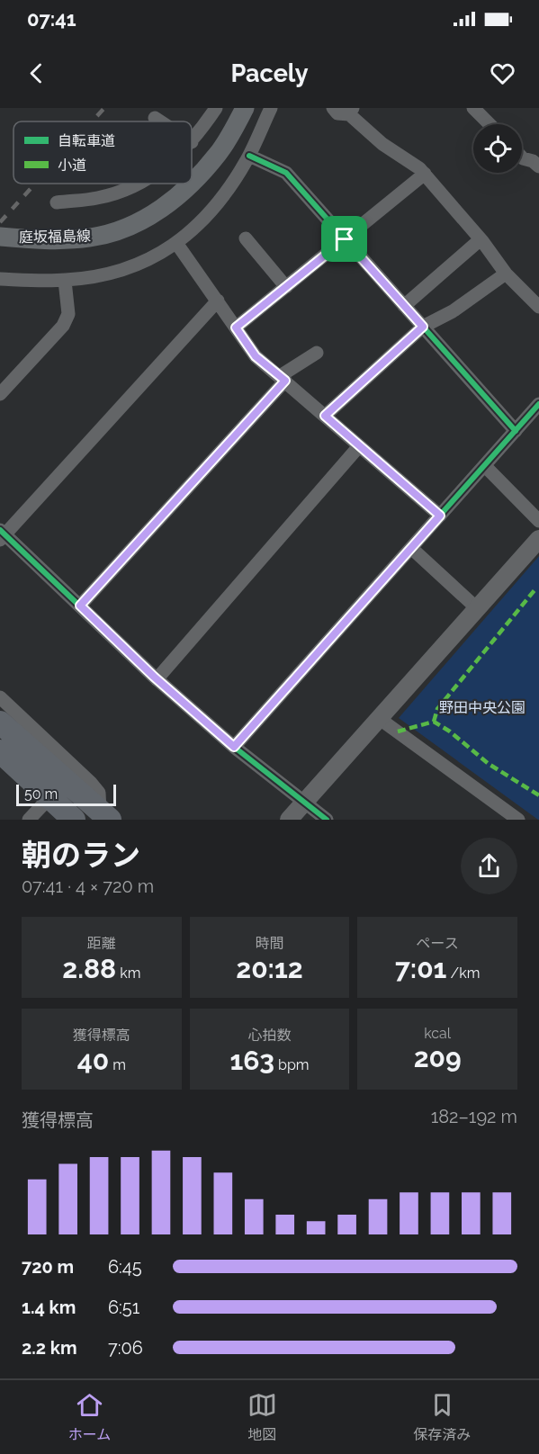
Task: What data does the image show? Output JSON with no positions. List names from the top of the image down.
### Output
{
  "streets": {
    "main road": ["庭坂福島線"]
  },
  "parks": ["野田中央公園"],
  "legend": ["自転車道", "小道"],
  "scale_bar": "50 m",
  "page": {
    "status": "07:41",
    "header": "Pacely",
    "scale": "50 m",
    "heading": ["朝のラン", "07:41 · 4 × 720 m"],
    "stats": [
      ["距離", "2.88 km"],
      ["時間", "20:12"],
      ["ペース", "7:01 /km"],
      ["獲得標高", "40 m"],
      ["心拍数", "163 bpm"],
      ["kcal", "209"]
    ],
    "chart": ["獲得標高", "182–192 m"],
    "list": [
      {
        "name": "720 m",
        "note": "6:45"
      },
      {
        "name": "1.4 km",
        "note": "6:51"
      },
      {
        "name": "2.2 km",
        "note": "7:06"
      }
    ],
    "tabs": ["ホーム", "地図", "保存済み"]
  }
}
